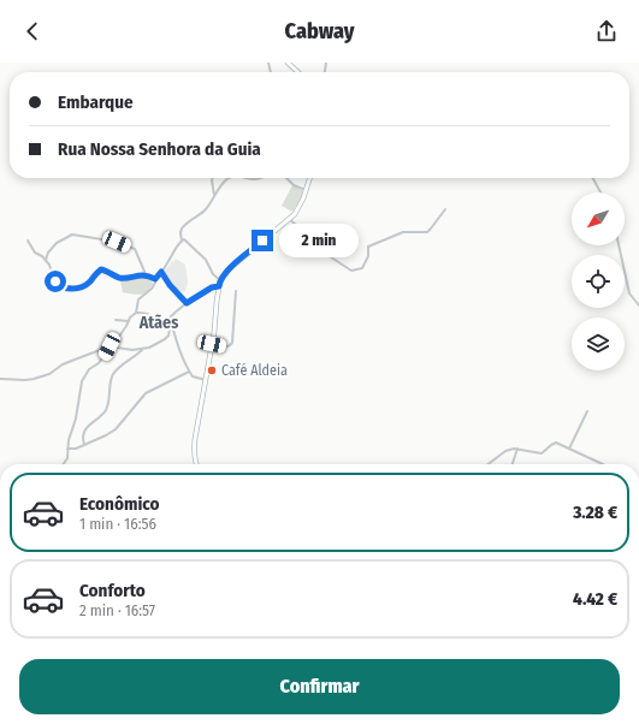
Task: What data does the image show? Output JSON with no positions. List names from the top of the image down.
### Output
{
  "districts": ["Atães"],
  "places": ["Café Aldeia"],
  "north": "bottom left",
  "page": {
    "header": "Cabway",
    "banner": ["Embarque", "Rua Nossa Senhora da Guia"],
    "bubble": "2 min",
    "list": [
      {
        "name": "Econômico",
        "note": "1 min · 16:56",
        "value": "3.28 €"
      },
      {
        "name": "Conforto",
        "note": "2 min · 16:57",
        "value": "4.42 €"
      }
    ],
    "buttons": "Confirmar"
  }
}
